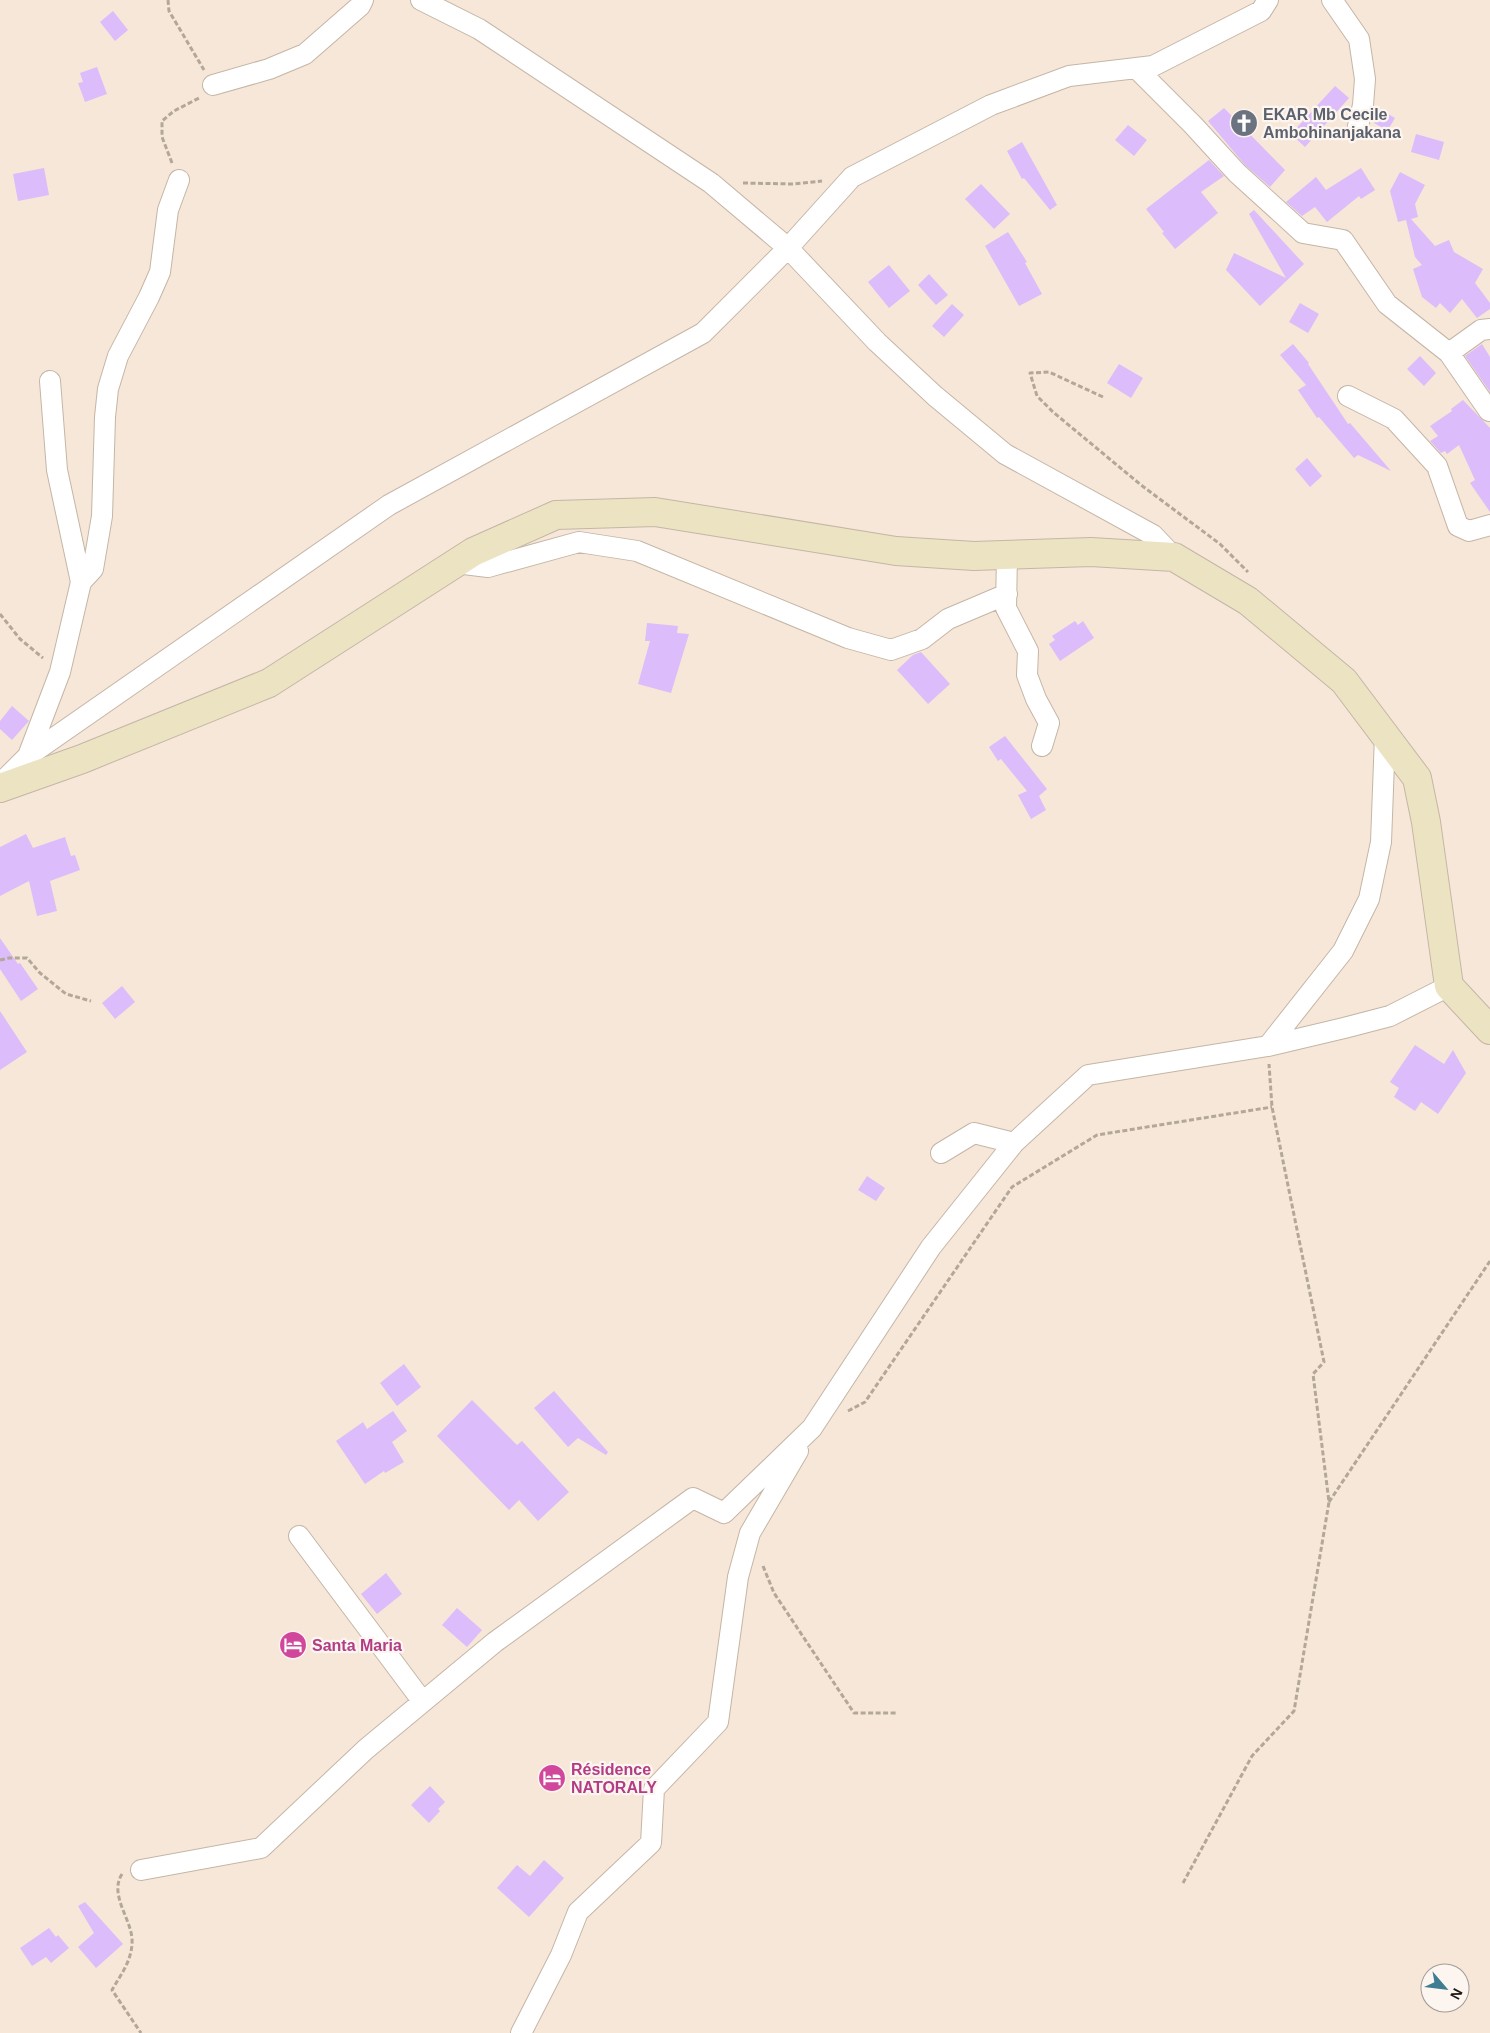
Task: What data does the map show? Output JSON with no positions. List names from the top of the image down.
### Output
{
  "places": {
    "church": ["EKAR Mb Cecile Ambohinanjakana"],
    "hotel": ["Santa Maria", "Résidence NATORALY"]
  },
  "north": "bottom right"
}
